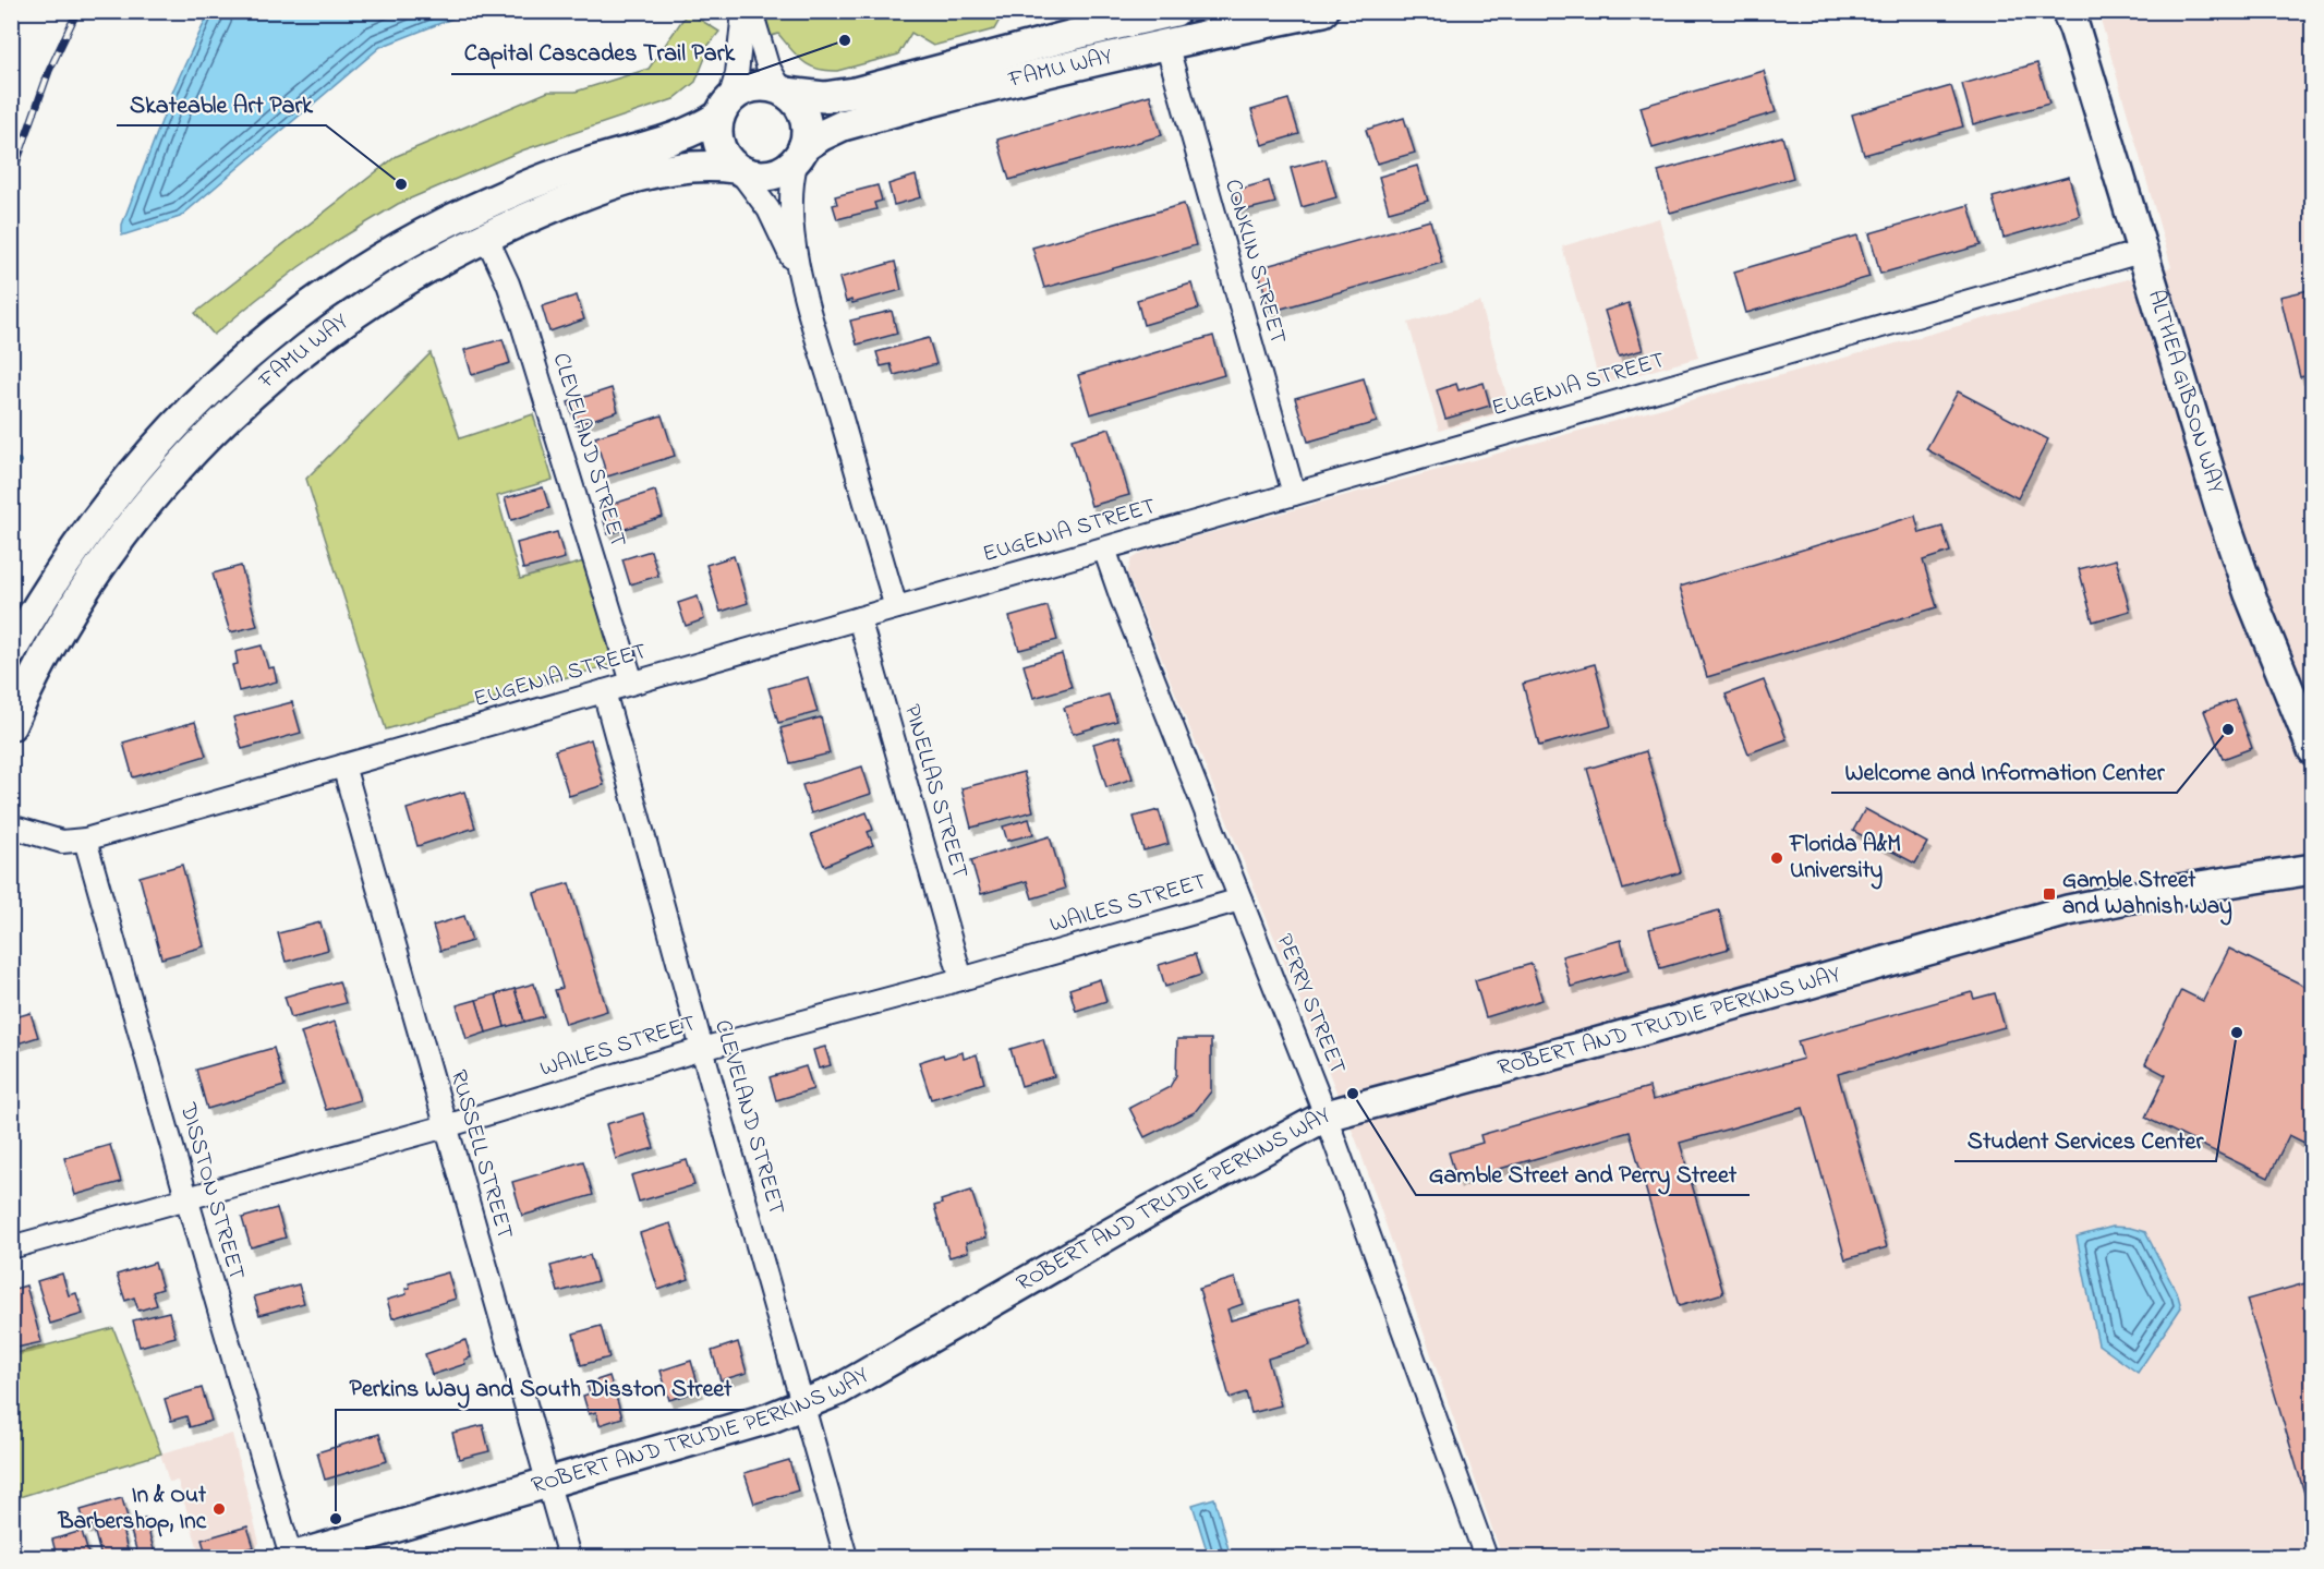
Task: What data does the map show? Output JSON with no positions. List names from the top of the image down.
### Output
{
  "streets": {
    "street": [
      "FAMU WAY",
      "CONKLIN STREET",
      "EUGENIA STREET",
      "ALTHEA GIBSON WAY",
      "CLEVELAND STREET",
      "PINELLAS STREET",
      "WAILES STREET",
      "PERRY STREET",
      "ROBERT AND TRUDIE PERKINS WAY",
      "RUSSELL STREET",
      "DISSTON STREET"
    ]
  },
  "crossings": [
    ["FAMU WAY", "CONKLIN STREET"],
    ["FAMU WAY", "CLEVELAND STREET"],
    ["CONKLIN STREET", "EUGENIA STREET"],
    ["EUGENIA STREET", "ALTHEA GIBSON WAY"],
    ["EUGENIA STREET", "CLEVELAND STREET"],
    ["EUGENIA STREET", "PINELLAS STREET"],
    ["EUGENIA STREET", "PERRY STREET"],
    ["EUGENIA STREET", "RUSSELL STREET"],
    ["EUGENIA STREET", "DISSTON STREET"],
    ["CLEVELAND STREET", "WAILES STREET"],
    ["CLEVELAND STREET", "ROBERT AND TRUDIE PERKINS WAY"],
    ["PINELLAS STREET", "WAILES STREET"],
    ["WAILES STREET", "PERRY STREET"],
    ["WAILES STREET", "RUSSELL STREET"],
    ["WAILES STREET", "DISSTON STREET"],
    ["PERRY STREET", "ROBERT AND TRUDIE PERKINS WAY"],
    ["ROBERT AND TRUDIE PERKINS WAY", "RUSSELL STREET"],
    ["ROBERT AND TRUDIE PERKINS WAY", "DISSTON STREET"]
  ],
  "places": {
    "other": [
      "Capital Cascades Trail Park",
      "Skateable Art Park",
      "Welcome and Information Center",
      "Florida A&M University",
      "Student Services Center",
      "Gamble Street and Perry Street",
      "In & Out Barbershop, Inc",
      "Perkins Way and South Disston Street"
    ],
    "transit": ["Gamble Street and Wahnish Way"]
  }
}
